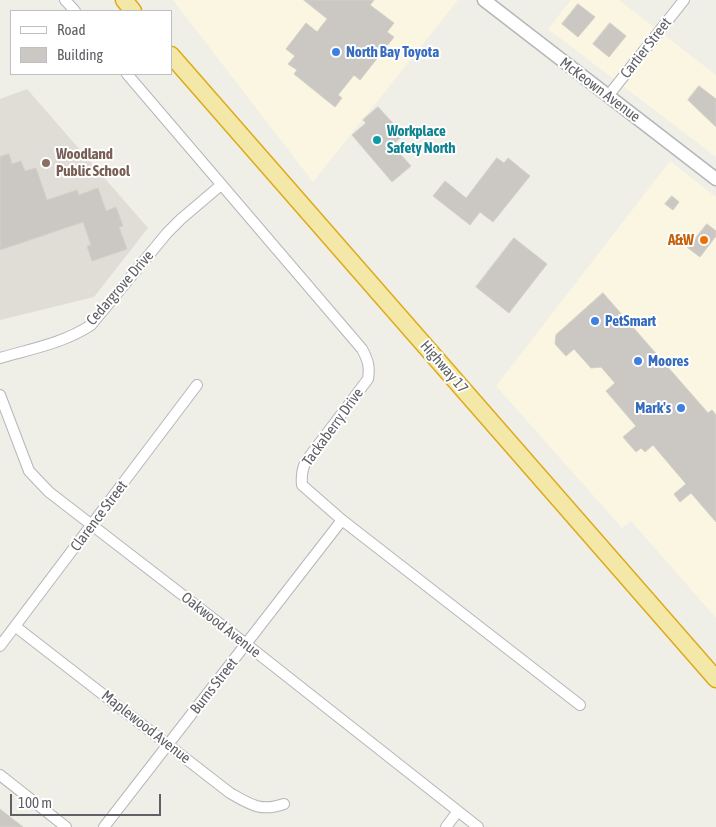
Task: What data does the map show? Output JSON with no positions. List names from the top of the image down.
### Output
{
  "streets": {
    "highway": ["Highway 17"],
    "street": [
      "Cartier Street",
      "McKeown Avenue",
      "Cedargrove Drive",
      "Tackaberry Drive",
      "Clarence Street",
      "Oakwood Avenue",
      "Burns Street",
      "Maplewood Avenue"
    ]
  },
  "crossings": [
    ["Cartier Street", "McKeown Avenue"],
    ["Cedargrove Drive", "Tackaberry Drive"],
    ["Tackaberry Drive", "Burns Street"],
    ["Clarence Street", "Oakwood Avenue"],
    ["Clarence Street", "Maplewood Avenue"],
    ["Oakwood Avenue", "Burns Street"],
    ["Burns Street", "Maplewood Avenue"]
  ],
  "places": [
    "North Bay Toyota",
    "Workplace Safety North",
    "Woodland Public School",
    "A&W",
    "PetSmart",
    "Moores",
    "Mark's"
  ],
  "legend": ["Road", "Building"],
  "scale_bar": "100 m"
}
